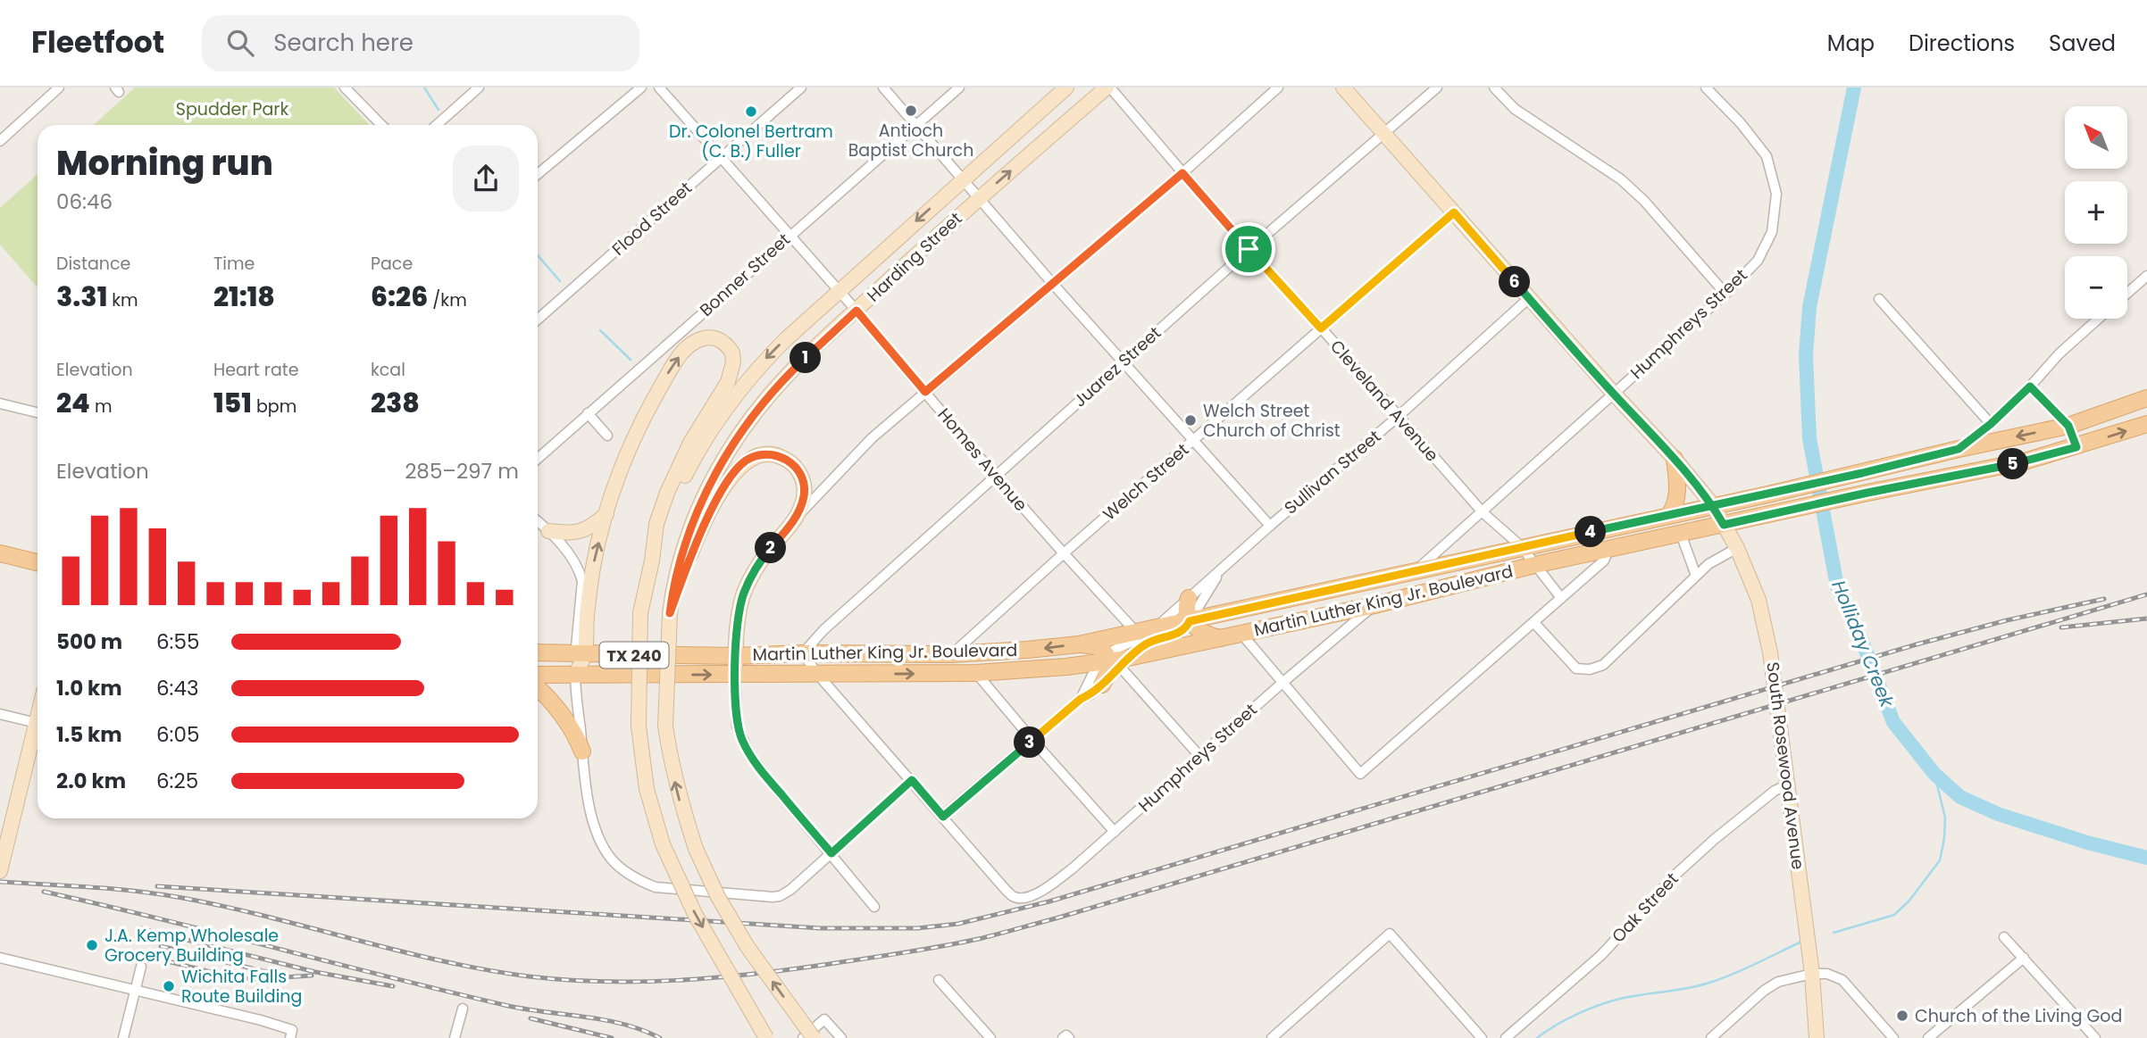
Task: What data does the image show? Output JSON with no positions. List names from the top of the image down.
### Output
{
  "streets": {
    "main road": ["Martin Luther King Jr. Boulevard", "TX 240"],
    "street": [
      "Flood Street",
      "Harding Street",
      "Bonner Street",
      "Humphreys Street",
      "Juarez Street",
      "Cleveland Avenue",
      "Homes Avenue",
      "Sullivan Street",
      "Welch Street",
      "South Rosewood Avenue",
      "Oak Street"
    ]
  },
  "crossings": [
    ["Flood Street", "Homes Avenue"],
    ["Harding Street", "Cleveland Avenue"],
    ["Harding Street", "Homes Avenue"],
    ["Bonner Street", "Homes Avenue"],
    ["Humphreys Street", "Cleveland Avenue"],
    ["Humphreys Street", "Sullivan Street"],
    ["Humphreys Street", "Martin Luther King Jr. Boulevard"],
    ["Humphreys Street", "South Rosewood Avenue"],
    ["Juarez Street", "Cleveland Avenue"],
    ["Juarez Street", "Homes Avenue"],
    ["Juarez Street", "Martin Luther King Jr. Boulevard"],
    ["Juarez Street", "South Rosewood Avenue"],
    ["Cleveland Avenue", "Sullivan Street"],
    ["Cleveland Avenue", "Welch Street"],
    ["Cleveland Avenue", "Martin Luther King Jr. Boulevard"],
    ["Homes Avenue", "Welch Street"],
    ["Homes Avenue", "Martin Luther King Jr. Boulevard"],
    ["Sullivan Street", "Martin Luther King Jr. Boulevard"],
    ["Sullivan Street", "South Rosewood Avenue"],
    ["Welch Street", "Martin Luther King Jr. Boulevard"],
    ["Welch Street", "South Rosewood Avenue"],
    ["Martin Luther King Jr. Boulevard", "South Rosewood Avenue"],
    ["South Rosewood Avenue", "Oak Street"]
  ],
  "water": ["Holliday Creek"],
  "parks": ["Spudder Park"],
  "places": [
    "Antioch Baptist Church",
    "Dr. Colonel Bertram (C. B.) Fuller",
    "Welch Street Church of Christ",
    "J.A. Kemp Wholesale Grocery Building",
    "Wichita Falls Route Building",
    "Church of the Living God"
  ],
  "north": "top left",
  "page": {
    "header": "Fleetfoot",
    "search": "Search here",
    "nav": ["Map", "Directions", "Saved"],
    "map_buttons": ["+", "−"],
    "heading": ["Morning run", "06:46"],
    "stats": [
      ["Distance", "3.31 km"],
      ["Time", "21:18"],
      ["Pace", "6:26 /km"],
      ["Elevation", "24 m"],
      ["Heart rate", "151 bpm"],
      ["kcal", "238"]
    ],
    "pins": [
      "6",
      "1",
      "5",
      "4",
      "2",
      "3"
    ],
    "chart": ["Elevation", "285–297 m"],
    "list": [
      {
        "name": "500 m",
        "note": "6:55"
      },
      {
        "name": "1.0 km",
        "note": "6:43"
      },
      {
        "name": "1.5 km",
        "note": "6:05"
      },
      {
        "name": "2.0 km",
        "note": "6:25"
      }
    ]
  }
}
